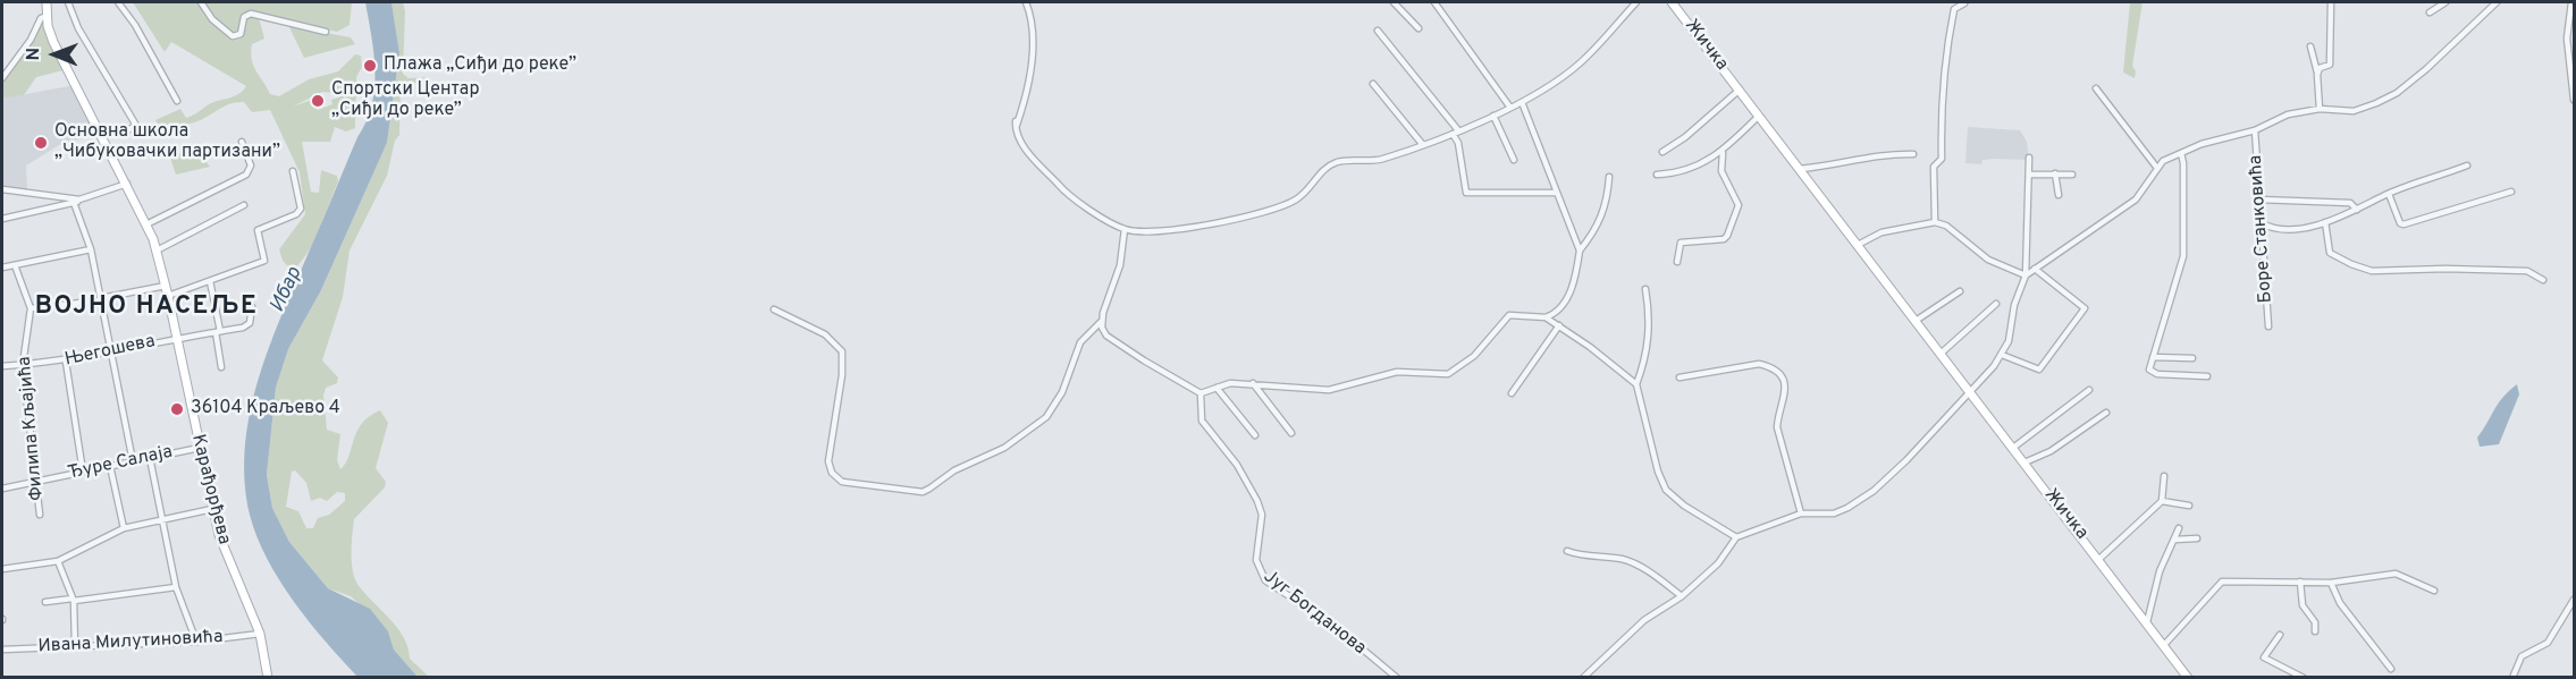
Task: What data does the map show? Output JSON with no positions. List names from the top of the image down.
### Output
{
  "streets": {
    "main road": ["Жичка", "Карађорђева"],
    "street": [
      "Боре Станковића",
      "Његошева",
      "Филипа Кљајића",
      "Ђуре Салаја",
      "Југ Богданова",
      "Ивана Милутиновића"
    ]
  },
  "crossings": [
    ["Његошева", "Филипа Кљајића"],
    ["Његошева", "Карађорђева"],
    ["Филипа Кљајића", "Ђуре Салаја"],
    ["Ђуре Салаја", "Карађорђева"],
    ["Карађорђева", "Ивана Милутиновића"]
  ],
  "districts": ["ВОЈНО НАСЕЉЕ"],
  "water": ["Ибар"],
  "places": [
    "Плажа „Сиђи до реке”",
    "Спортски Центар „Сиђи до реке”",
    "Основна школа „Чибуковачки партизани”",
    "36104 Краљево 4"
  ],
  "north": "left"
}
